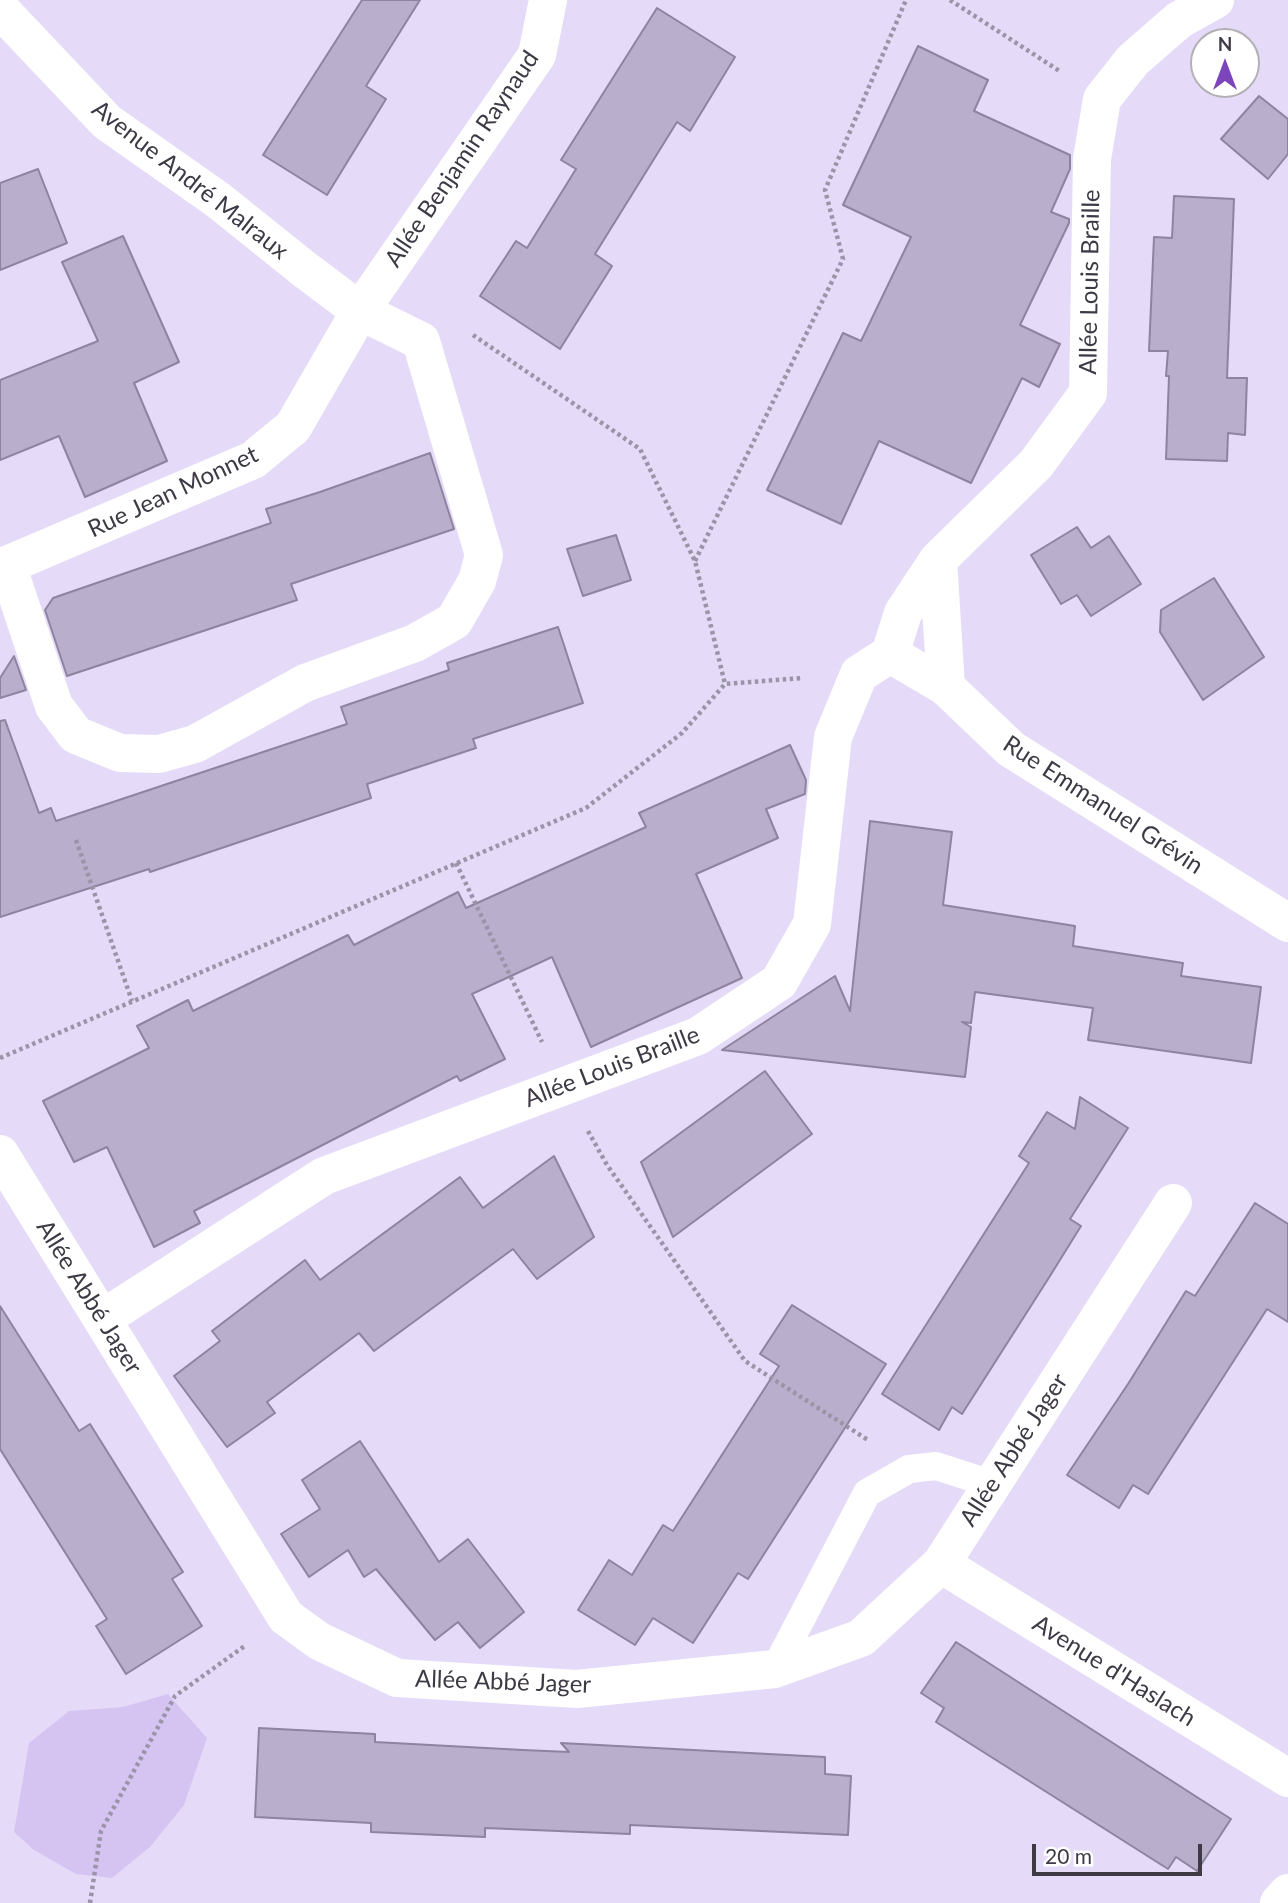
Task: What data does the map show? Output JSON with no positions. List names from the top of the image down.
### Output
{
  "streets": {
    "street": [
      "Allée Benjamin Raynaud",
      "Avenue André Malraux",
      "Allée Louis Braille",
      "Rue Jean Monnet",
      "Rue Emmanuel Grévin",
      "Allée Abbé Jager",
      "Avenue d'Haslach"
    ]
  },
  "crossings": [
    ["Allée Benjamin Raynaud", "Avenue André Malraux"],
    ["Allée Benjamin Raynaud", "Rue Jean Monnet"],
    ["Avenue André Malraux", "Rue Jean Monnet"],
    ["Allée Louis Braille", "Rue Emmanuel Grévin"],
    ["Allée Louis Braille", "Allée Abbé Jager"],
    ["Allée Abbé Jager", "Avenue d'Haslach"]
  ],
  "scale_bar": "20 m",
  "north": "top"
}
